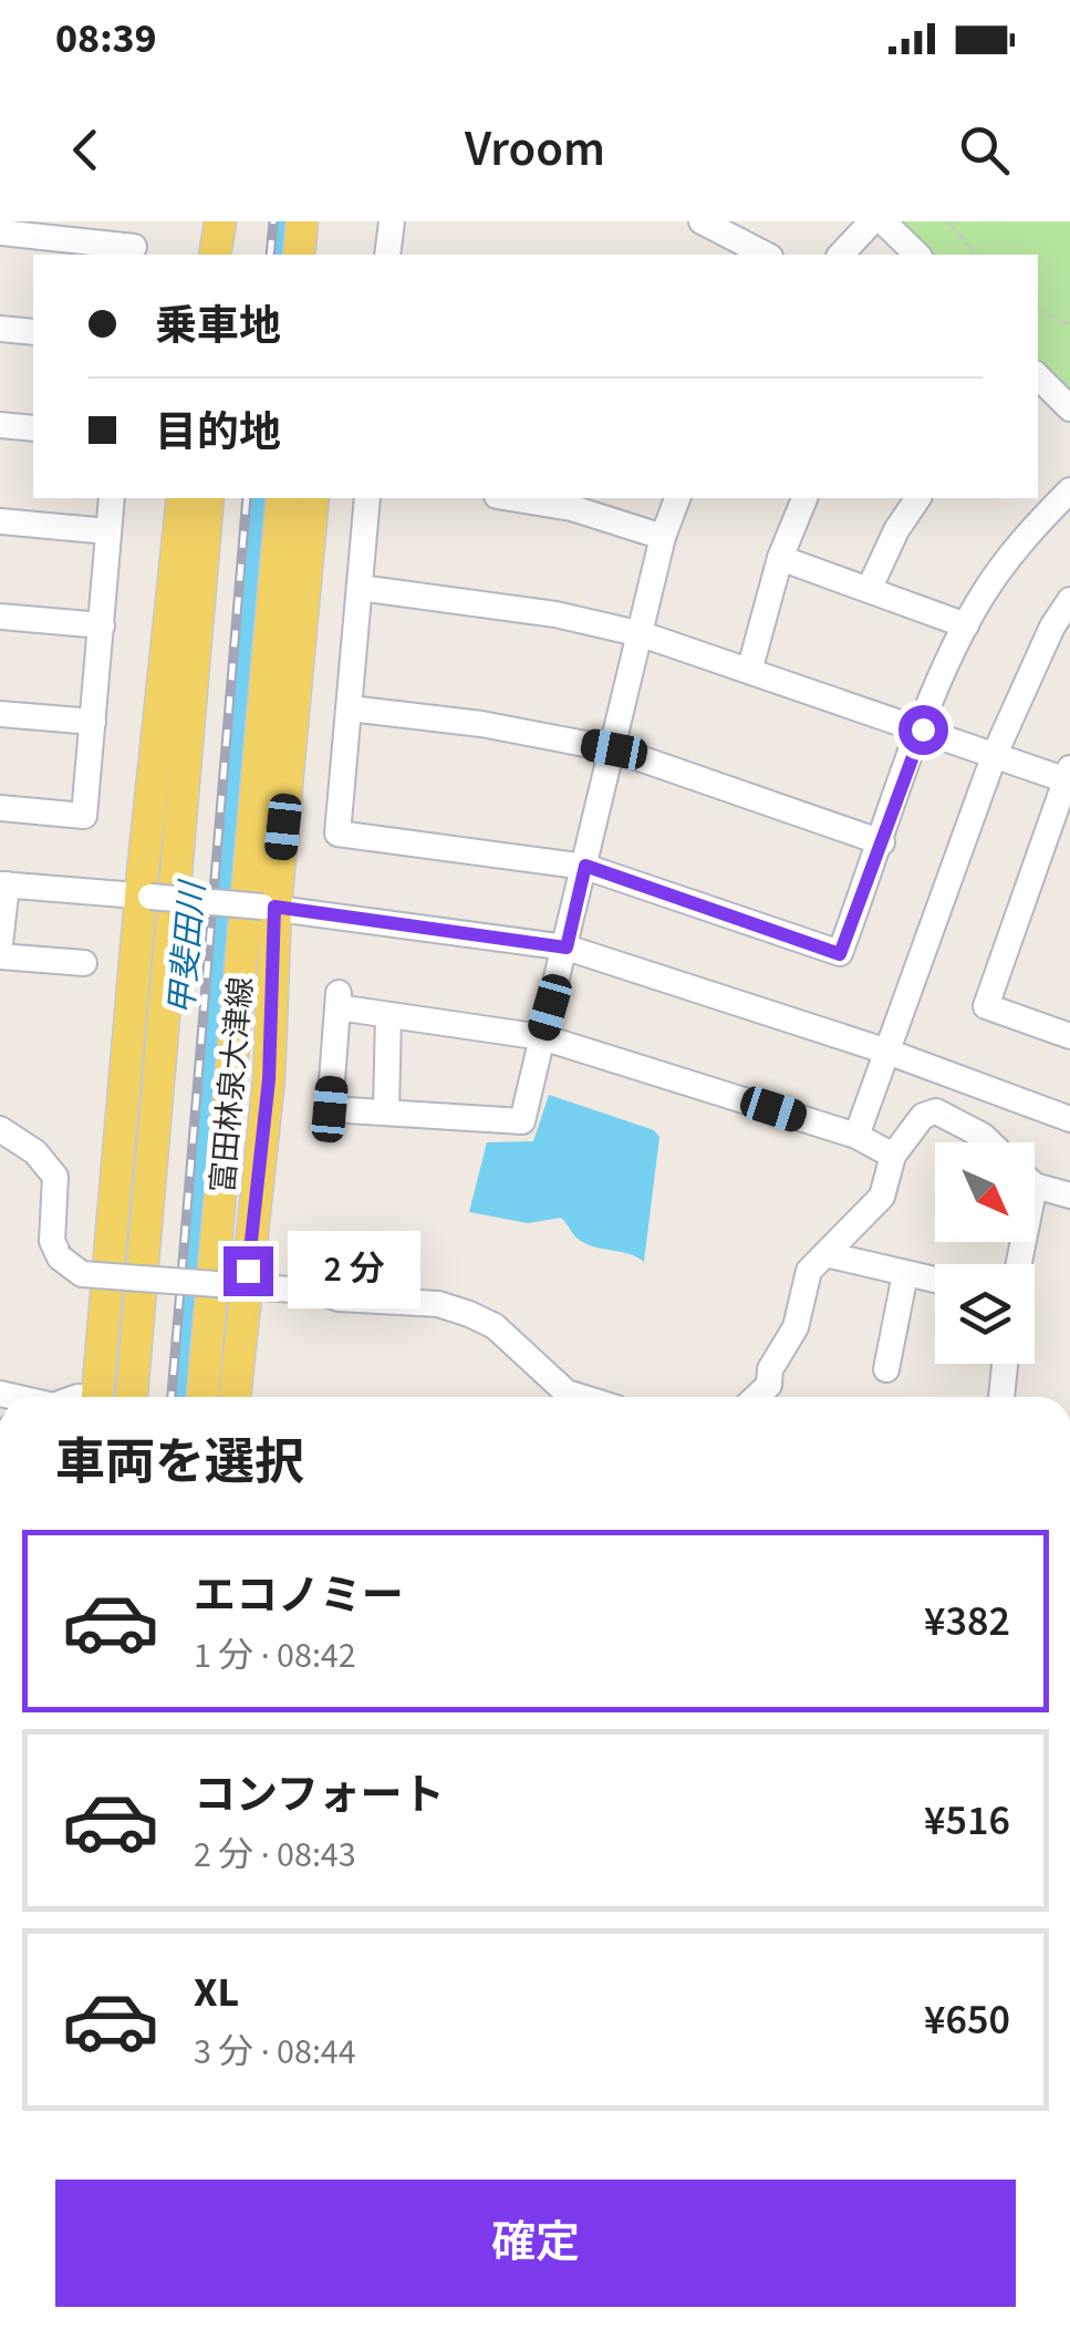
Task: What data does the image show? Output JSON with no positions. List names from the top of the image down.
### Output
{
  "streets": {
    "main road": ["富田林泉大津線"]
  },
  "water": ["甲斐田川"],
  "north": "bottom right",
  "page": {
    "status": "08:39",
    "header": "Vroom",
    "banner": ["乗車地", "目的地"],
    "bubble": "2 分",
    "heading": "車両を選択",
    "list": [
      {
        "name": "エコノミー",
        "note": "1 分 · 08:42",
        "value": "¥382"
      },
      {
        "name": "コンフォート",
        "note": "2 分 · 08:43",
        "value": "¥516"
      },
      {
        "name": "XL",
        "note": "3 分 · 08:44",
        "value": "¥650"
      }
    ],
    "buttons": "確定"
  }
}
